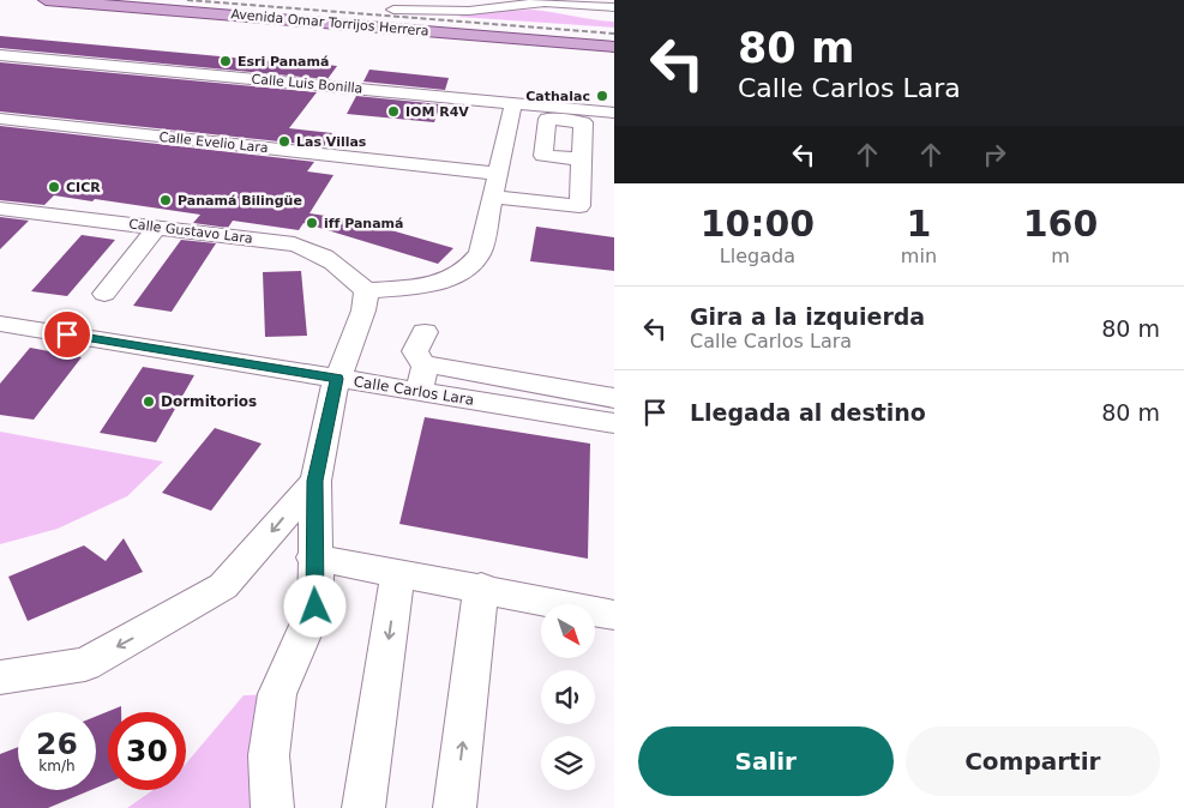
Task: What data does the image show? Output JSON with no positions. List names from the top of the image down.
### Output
{
  "streets": {
    "main road": ["Avenida Omar Torrijos Herrera"],
    "street": [
      "Calle Luis Bonilla",
      "Calle Evelio Lara",
      "Calle Gustavo Lara",
      "Calle Carlos Lara"
    ]
  },
  "places": [
    "Esri Panamá",
    "Cathalac",
    "IOM R4V",
    "Las Villas",
    "CICR",
    "Panamá Bilingüe",
    "iff Panamá",
    "Dormitorios"
  ],
  "north": "bottom right",
  "page": {
    "turn": ["80 m", "Calle Carlos Lara"],
    "eta": [
      "10:00",
      "Llegada",
      "1",
      "min",
      "160",
      "m"
    ],
    "list": [
      {
        "name": "Gira a la izquierda",
        "note": "Calle Carlos Lara",
        "value": "80 m"
      },
      {
        "name": "Llegada al destino",
        "value": "80 m"
      }
    ],
    "speed": "26 km/h",
    "limit": "30",
    "buttons": ["Salir", "Compartir"]
  }
}
